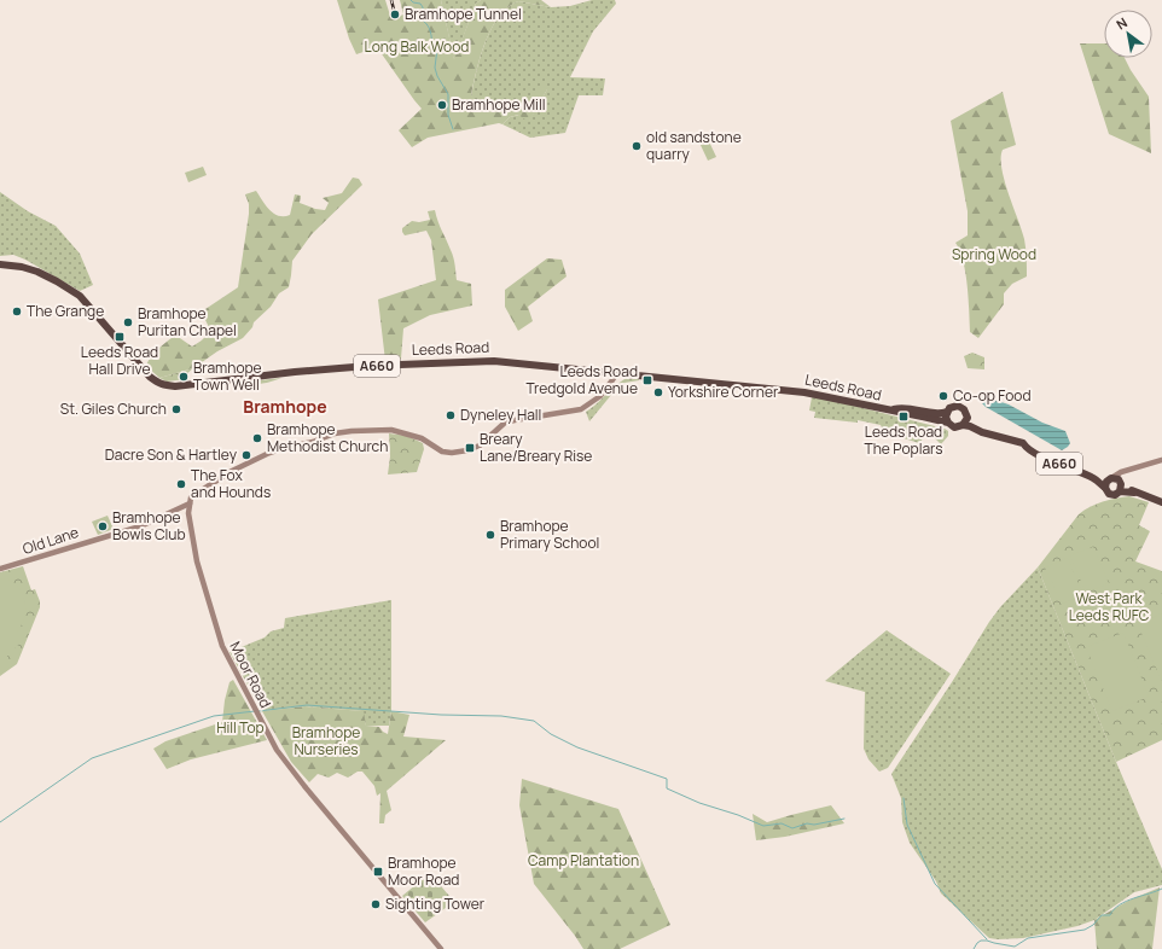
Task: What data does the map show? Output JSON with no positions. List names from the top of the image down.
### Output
{
  "streets": {
    "highway": ["Leeds Road", "A660"],
    "street": ["Old Lane", "Moor Road"]
  },
  "crossings": [
    ["Leeds Road", "A660"],
    ["Leeds Road", "Old Lane"],
    ["Old Lane", "Moor Road"]
  ],
  "districts": ["Bramhope"],
  "parks": [
    "Long Balk Wood",
    "Spring Wood",
    "West Park Leeds RUFC",
    "Hill Top",
    "Bramhope Nurseries",
    "Camp Plantation"
  ],
  "places": {
    "other": [
      "Bramhope Tunnel",
      "Bramhope Mill",
      "old sandstone quarry",
      "The Grange",
      "Bramhope Puritan Chapel",
      "Bramhope Town Well",
      "Yorkshire Corner",
      "Co-op Food",
      "St. Giles Church",
      "Dyneley Hall",
      "Bramhope Methodist Church",
      "Dacre Son & Hartley",
      "The Fox and Hounds",
      "Bramhope Bowls Club",
      "Bramhope Primary School",
      "Sighting Tower"
    ],
    "transit": [
      "Leeds Road Hall Drive",
      "Leeds Road Tredgold Avenue",
      "Leeds Road The Poplars",
      "Breary Lane/Breary Rise",
      "Bramhope Moor Road"
    ]
  },
  "north": "top left"
}
